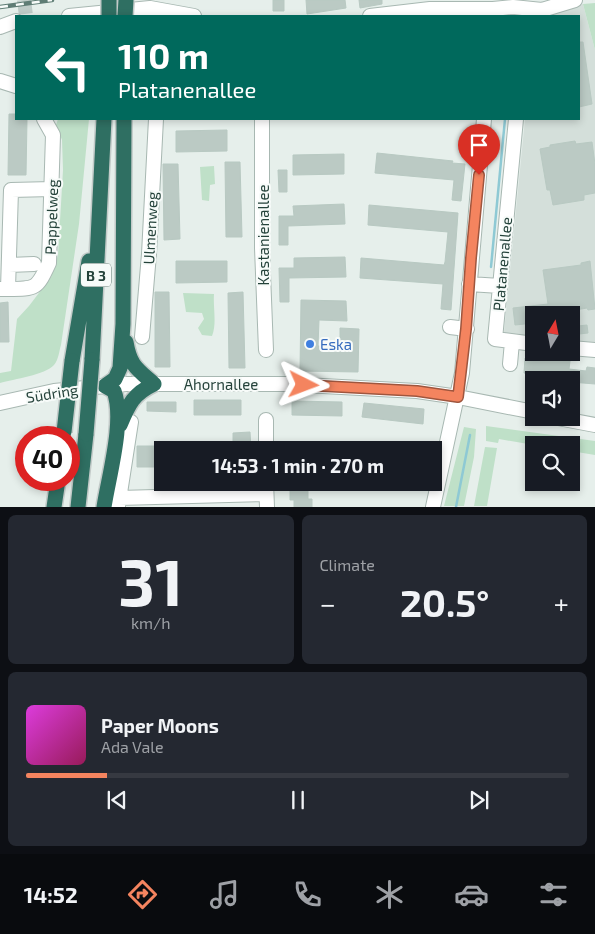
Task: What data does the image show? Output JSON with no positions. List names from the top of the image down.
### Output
{
  "streets": {
    "highway": ["B 3"],
    "street": [
      "Pappelweg",
      "Ulmenweg",
      "Kastanienallee",
      "Platanenallee",
      "Ahornallee",
      "Südring"
    ]
  },
  "crossings": [
    ["Platanenallee", "Ahornallee"],
    ["Ahornallee", "Südring"]
  ],
  "places": ["Eska"],
  "north": "top",
  "page": {
    "turn": ["110 m", "Platanenallee"],
    "limit": "40",
    "trip": "14:53 · 1 min · 270 m",
    "tile": [
      ["31", "km/h"],
      "Climate"
    ],
    "heat": ["−", "20.5°", "+"],
    "song": ["Paper Moons", "Ada Vale"],
    "tabs": "14:52"
  }
}
